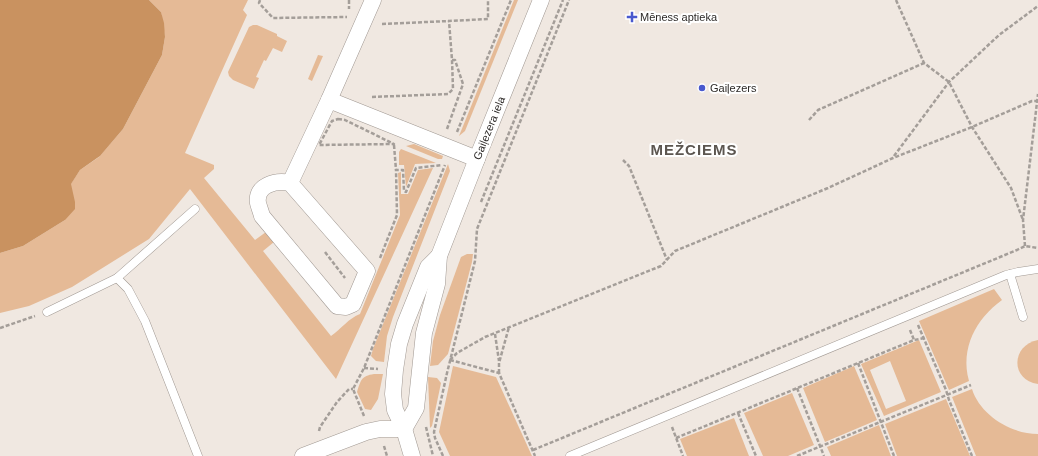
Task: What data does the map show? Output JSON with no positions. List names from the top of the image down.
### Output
{
  "streets": {
    "street": ["Gaiļezera iela"]
  },
  "districts": ["MEŽCIEMS"],
  "places": {
    "health": ["Mēness aptieka"],
    "other": ["Gaiļezers"]
  }
}
